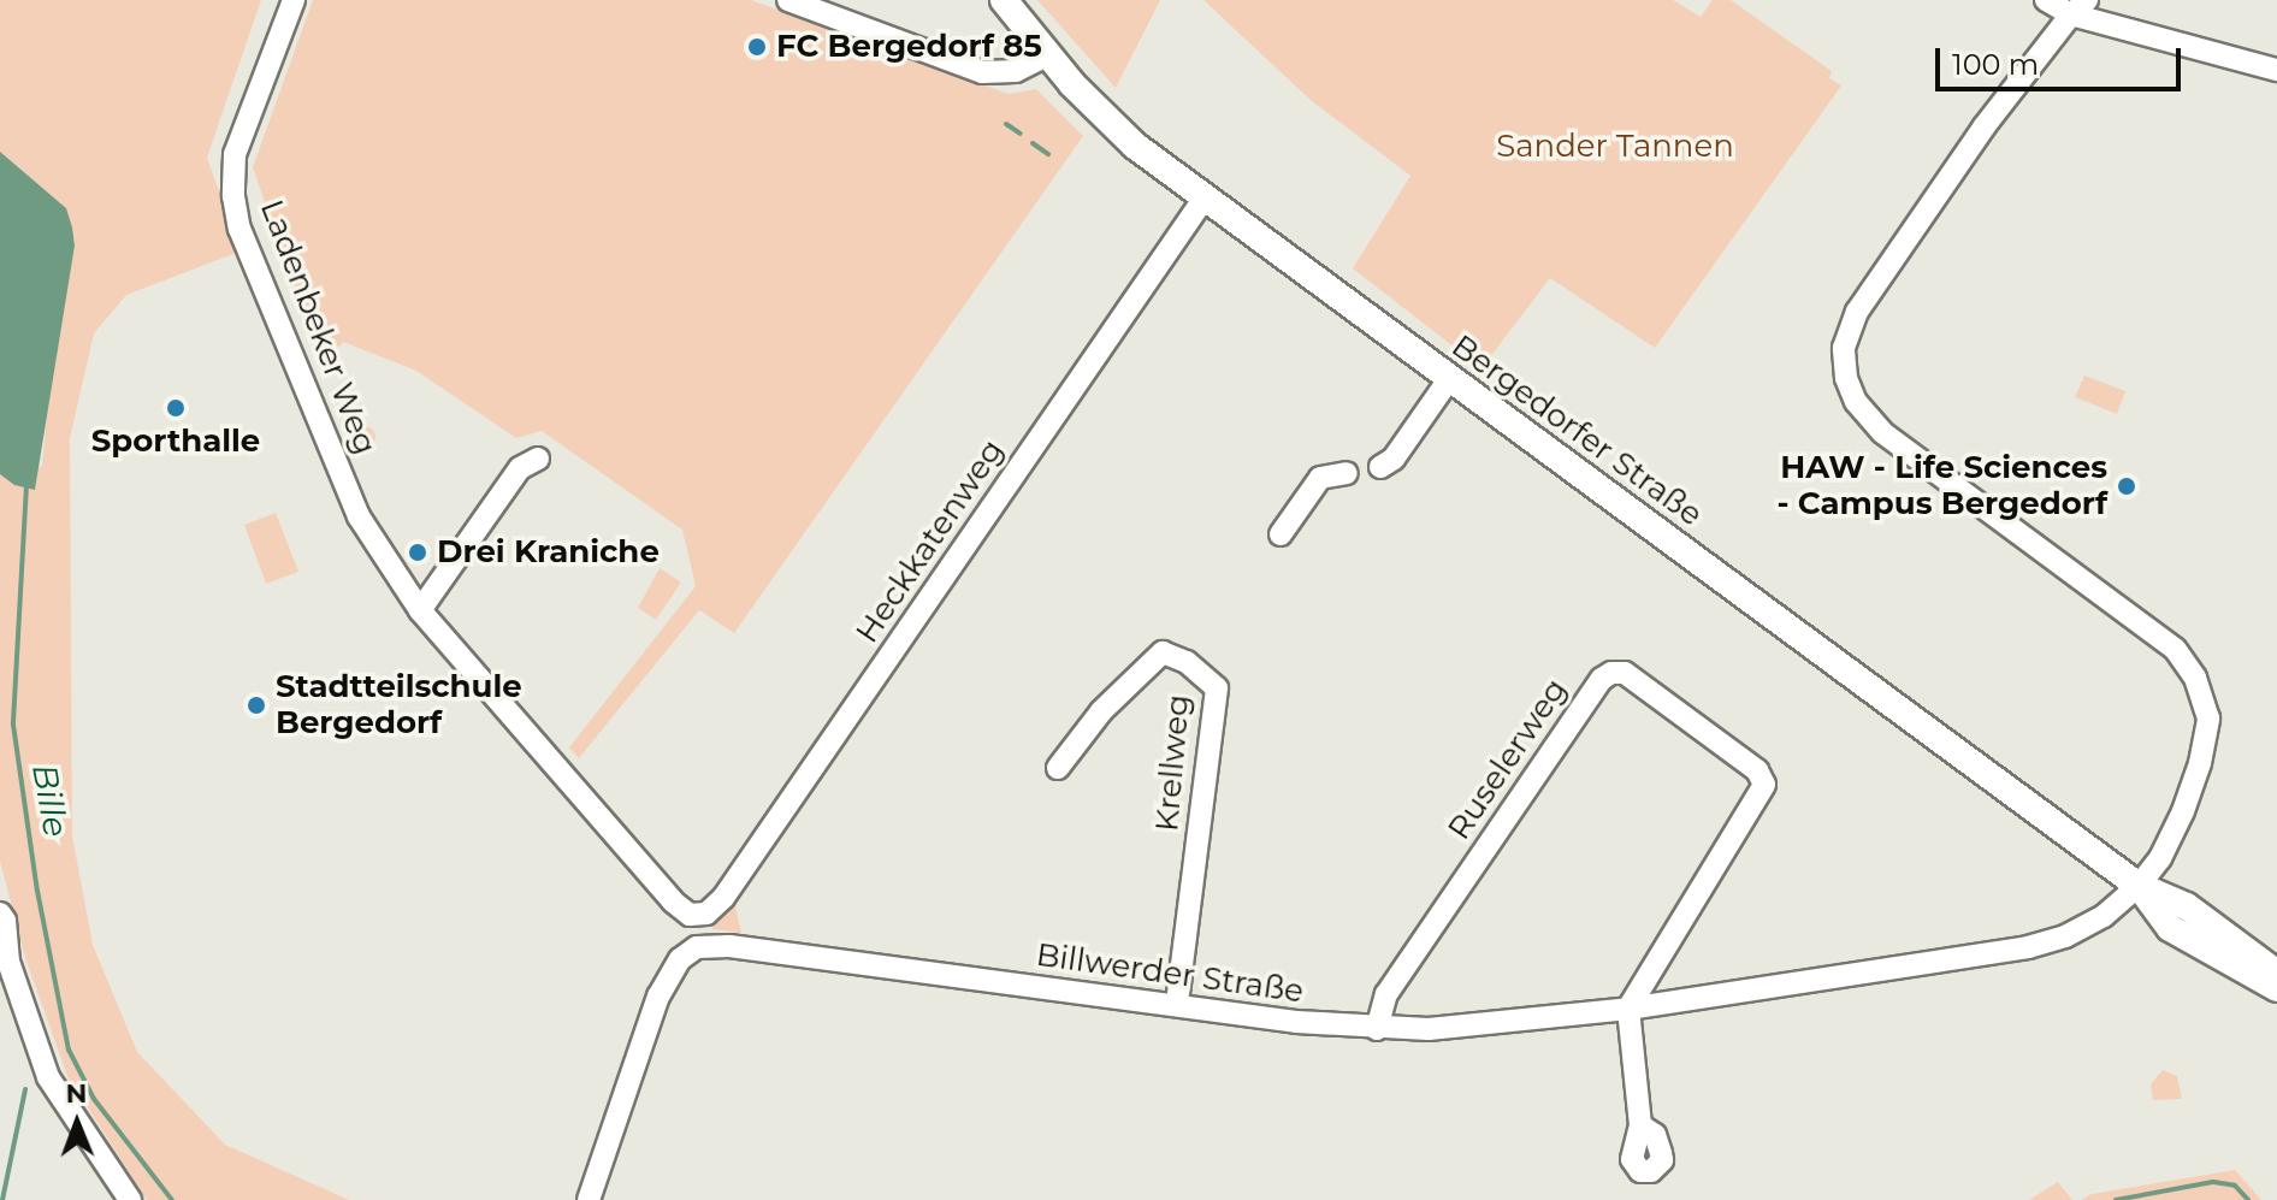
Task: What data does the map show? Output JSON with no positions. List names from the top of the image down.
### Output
{
  "streets": {
    "main road": ["Bergedorfer Straße"],
    "street": [
      "Ladenbeker Weg",
      "Heckkatenweg",
      "Ruselerweg",
      "Krellweg",
      "Billwerder Straße"
    ]
  },
  "crossings": [
    ["Ladenbeker Weg", "Heckkatenweg"],
    ["Bergedorfer Straße", "Heckkatenweg"],
    ["Bergedorfer Straße", "Billwerder Straße"],
    ["Ruselerweg", "Billwerder Straße"],
    ["Krellweg", "Billwerder Straße"]
  ],
  "water": ["Bille"],
  "parks": ["Sander Tannen"],
  "places": [
    "FC Bergedorf 85",
    "Sporthalle",
    "HAW - Life Sciences - Campus Bergedorf",
    "Drei Kraniche",
    "Stadtteilschule Bergedorf"
  ],
  "scale_bar": "100 m",
  "north": "top"
}
